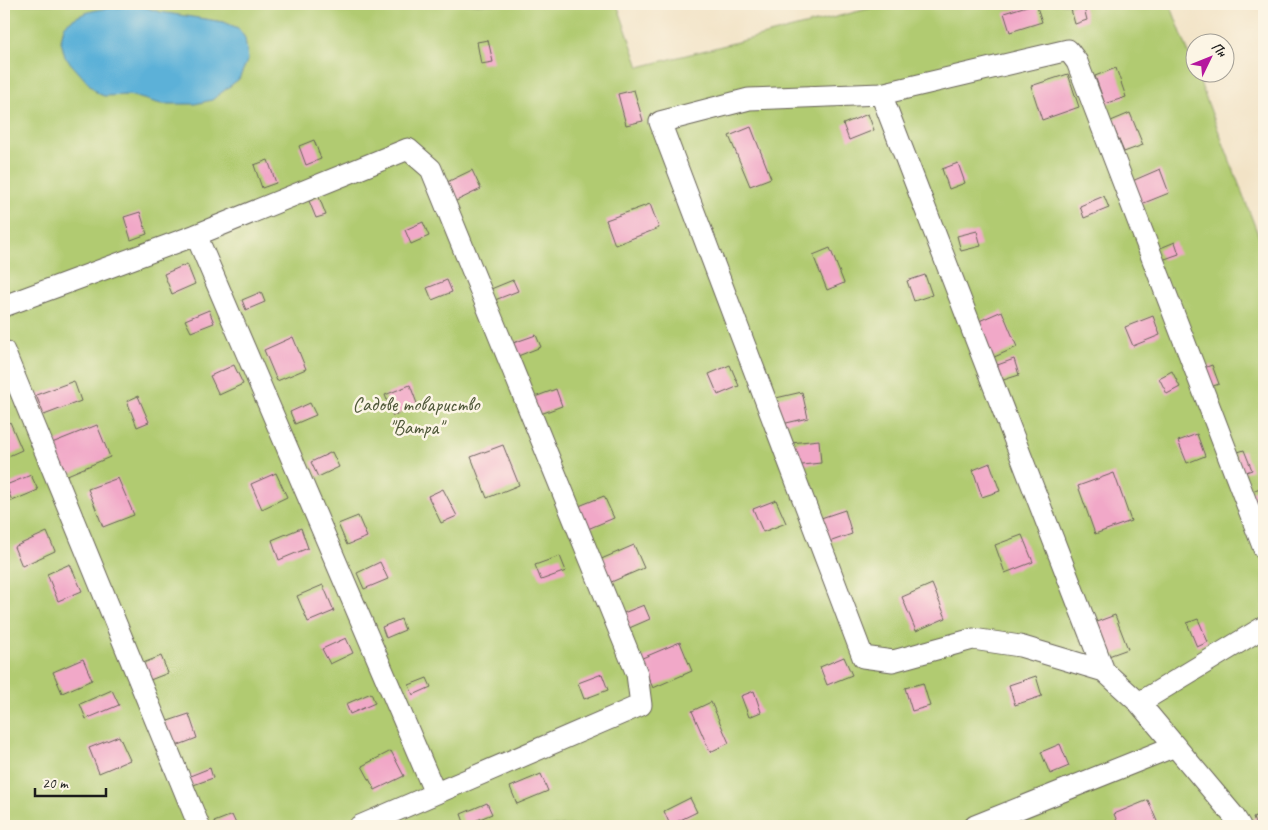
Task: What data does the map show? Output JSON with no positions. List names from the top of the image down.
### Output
{
  "parks": ["Садове товариство \"Ватра\""],
  "scale_bar": "20 m",
  "north": "top right"
}
